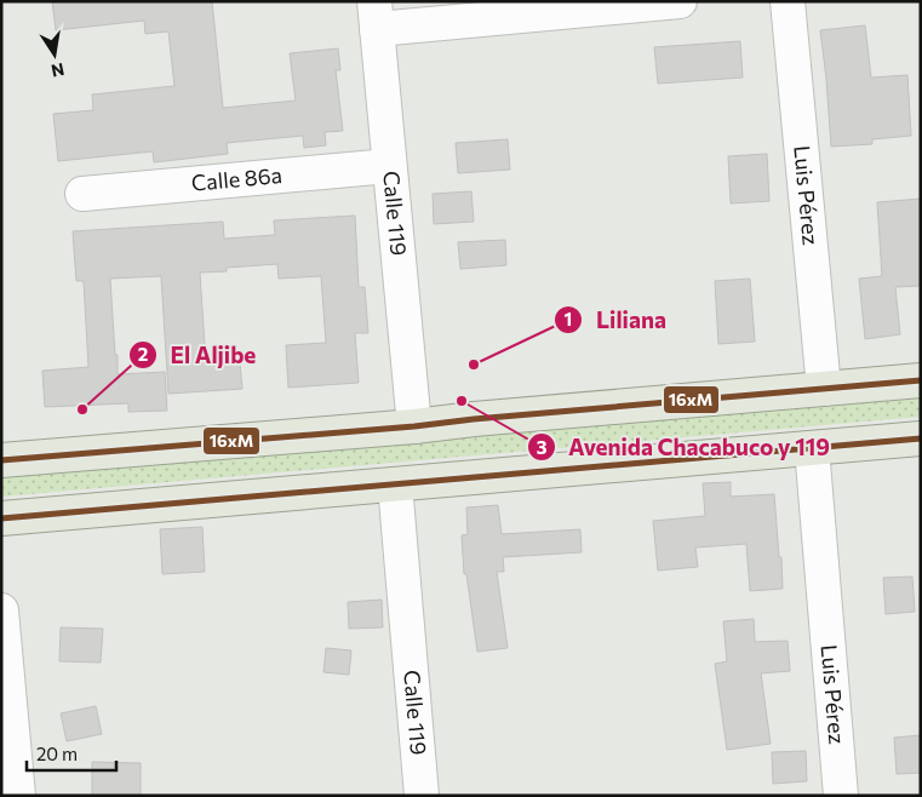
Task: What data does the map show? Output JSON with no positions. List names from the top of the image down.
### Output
{
  "streets": {
    "street": ["Calle 86a", "Luis Pérez", "Calle 119"]
  },
  "crossings": [
    ["Calle 86a", "Calle 119"]
  ],
  "places": ["Liliana", "Avenida Chacabuco y 119", "El Aljibe"],
  "lines": ["transit line 16xM"],
  "scale_bar": "20 m",
  "north": "bottom"
}
